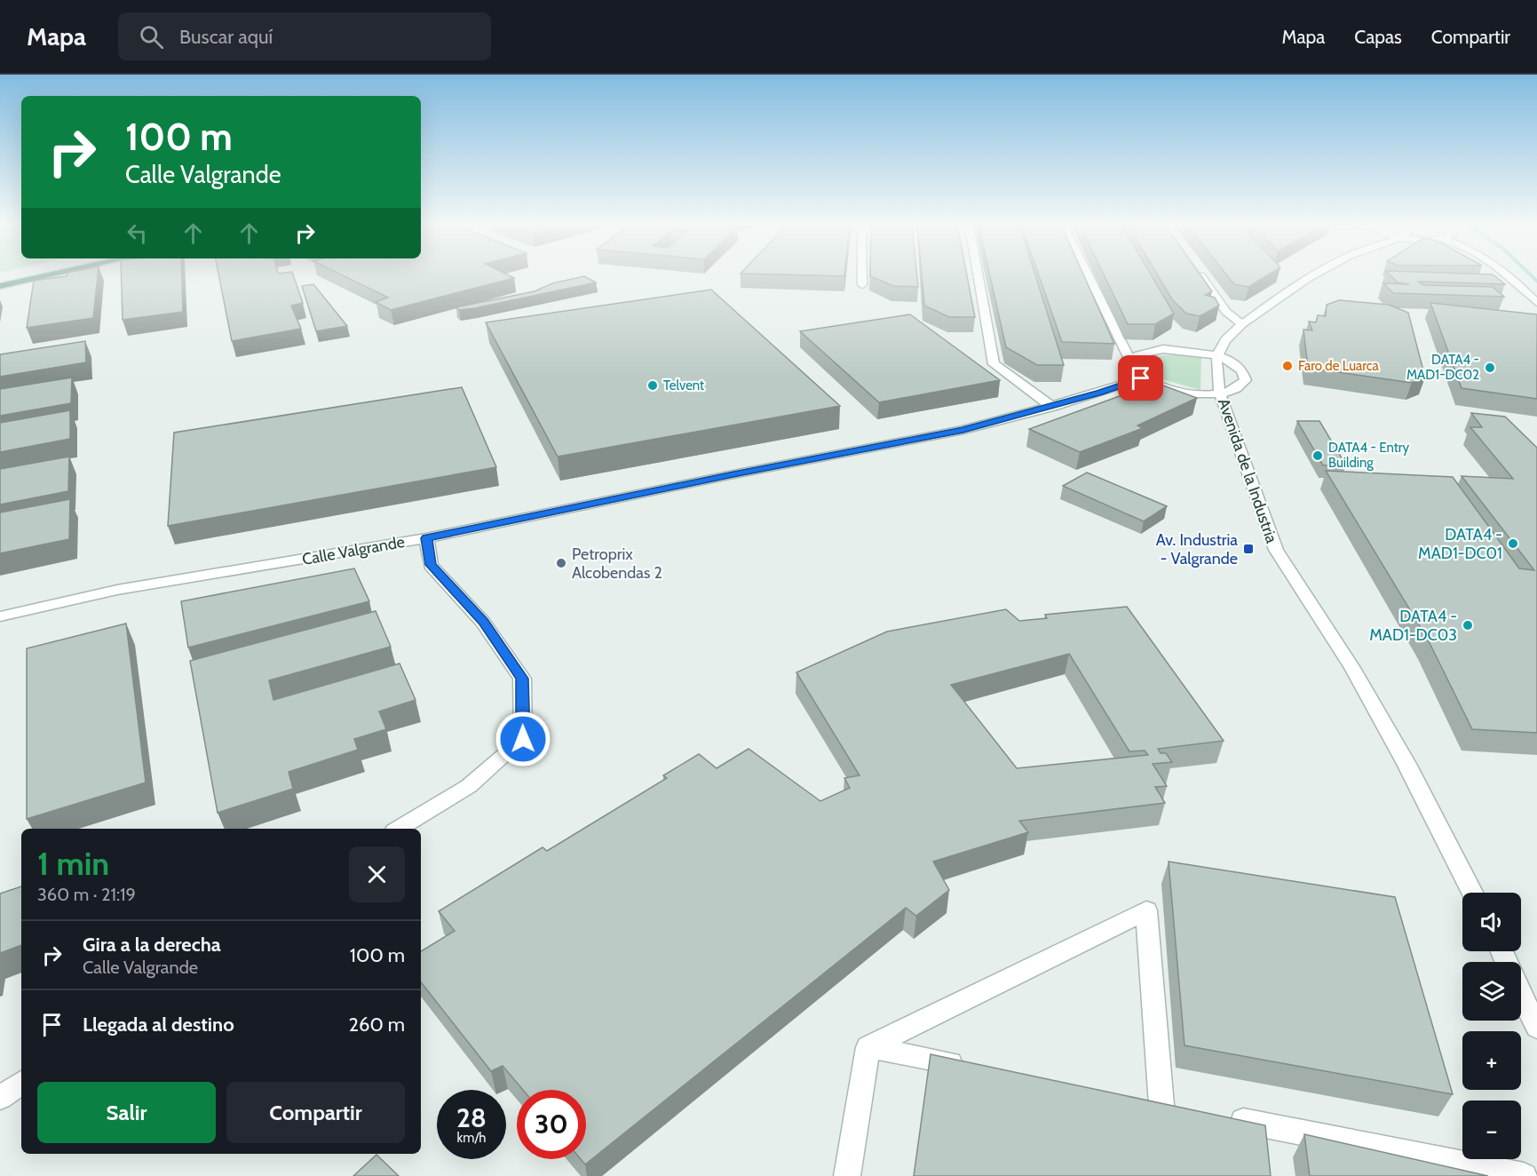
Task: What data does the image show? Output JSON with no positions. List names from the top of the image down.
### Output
{
  "streets": {
    "street": ["Avenida de la Industria", "Calle Valgrande"]
  },
  "places": {
    "other": [
      "Faro de Luarca",
      "DATA4 - MAD1-DC02",
      "Telvent",
      "DATA4 - Entry Building",
      "DATA4 - MAD1-DC01",
      "Petroprix Alcobendas 2",
      "DATA4 - MAD1-DC03"
    ],
    "transit": ["Av. Industria - Valgrande"]
  },
  "page": {
    "header": "Mapa",
    "search": "Buscar aquí",
    "nav": ["Mapa", "Capas", "Compartir"],
    "turn": ["100 m", "Calle Valgrande"],
    "heading": ["1 min", "360 m · 21:19"],
    "map_buttons": ["+", "−"],
    "list": [
      {
        "name": "Gira a la derecha",
        "note": "Calle Valgrande",
        "value": "100 m"
      },
      {
        "name": "Llegada al destino",
        "value": "260 m"
      }
    ],
    "buttons": ["Salir", "Compartir"],
    "speed": "28 km/h",
    "limit": "30"
  }
}
